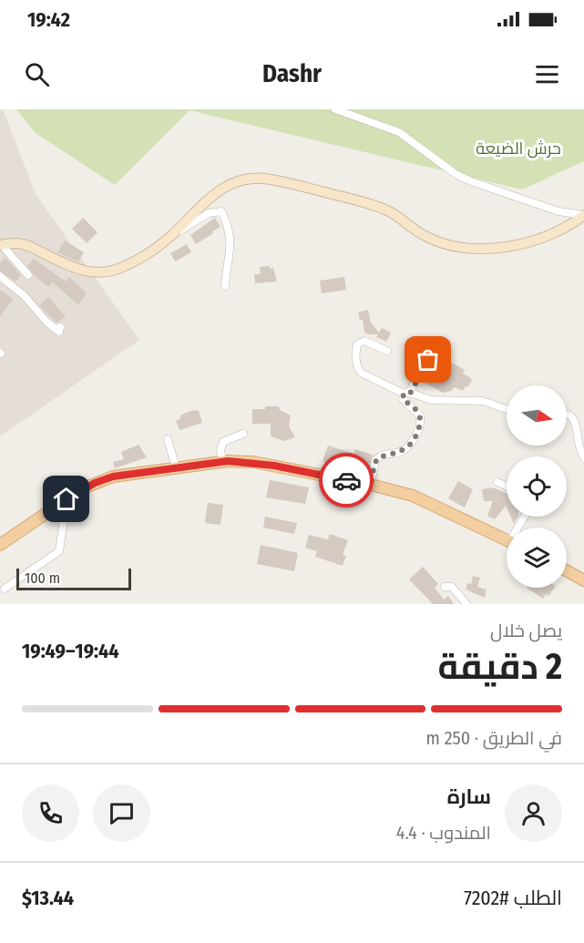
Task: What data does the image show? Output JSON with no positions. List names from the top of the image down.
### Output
{
  "parks": ["حرش الضيعة"],
  "scale_bar": "100 m",
  "north": "right",
  "page": {
    "status": "19:42",
    "header": "Dashr",
    "scale": "100 m",
    "heading": ["2 دقيقة", "يصل خلال", "19:44–19:49"],
    "panel": [
      "سارة",
      "المندوب · 4.4",
      "الطلب #7202",
      "$13.44"
    ],
    "bar": "في الطريق · 250 m"
  }
}
